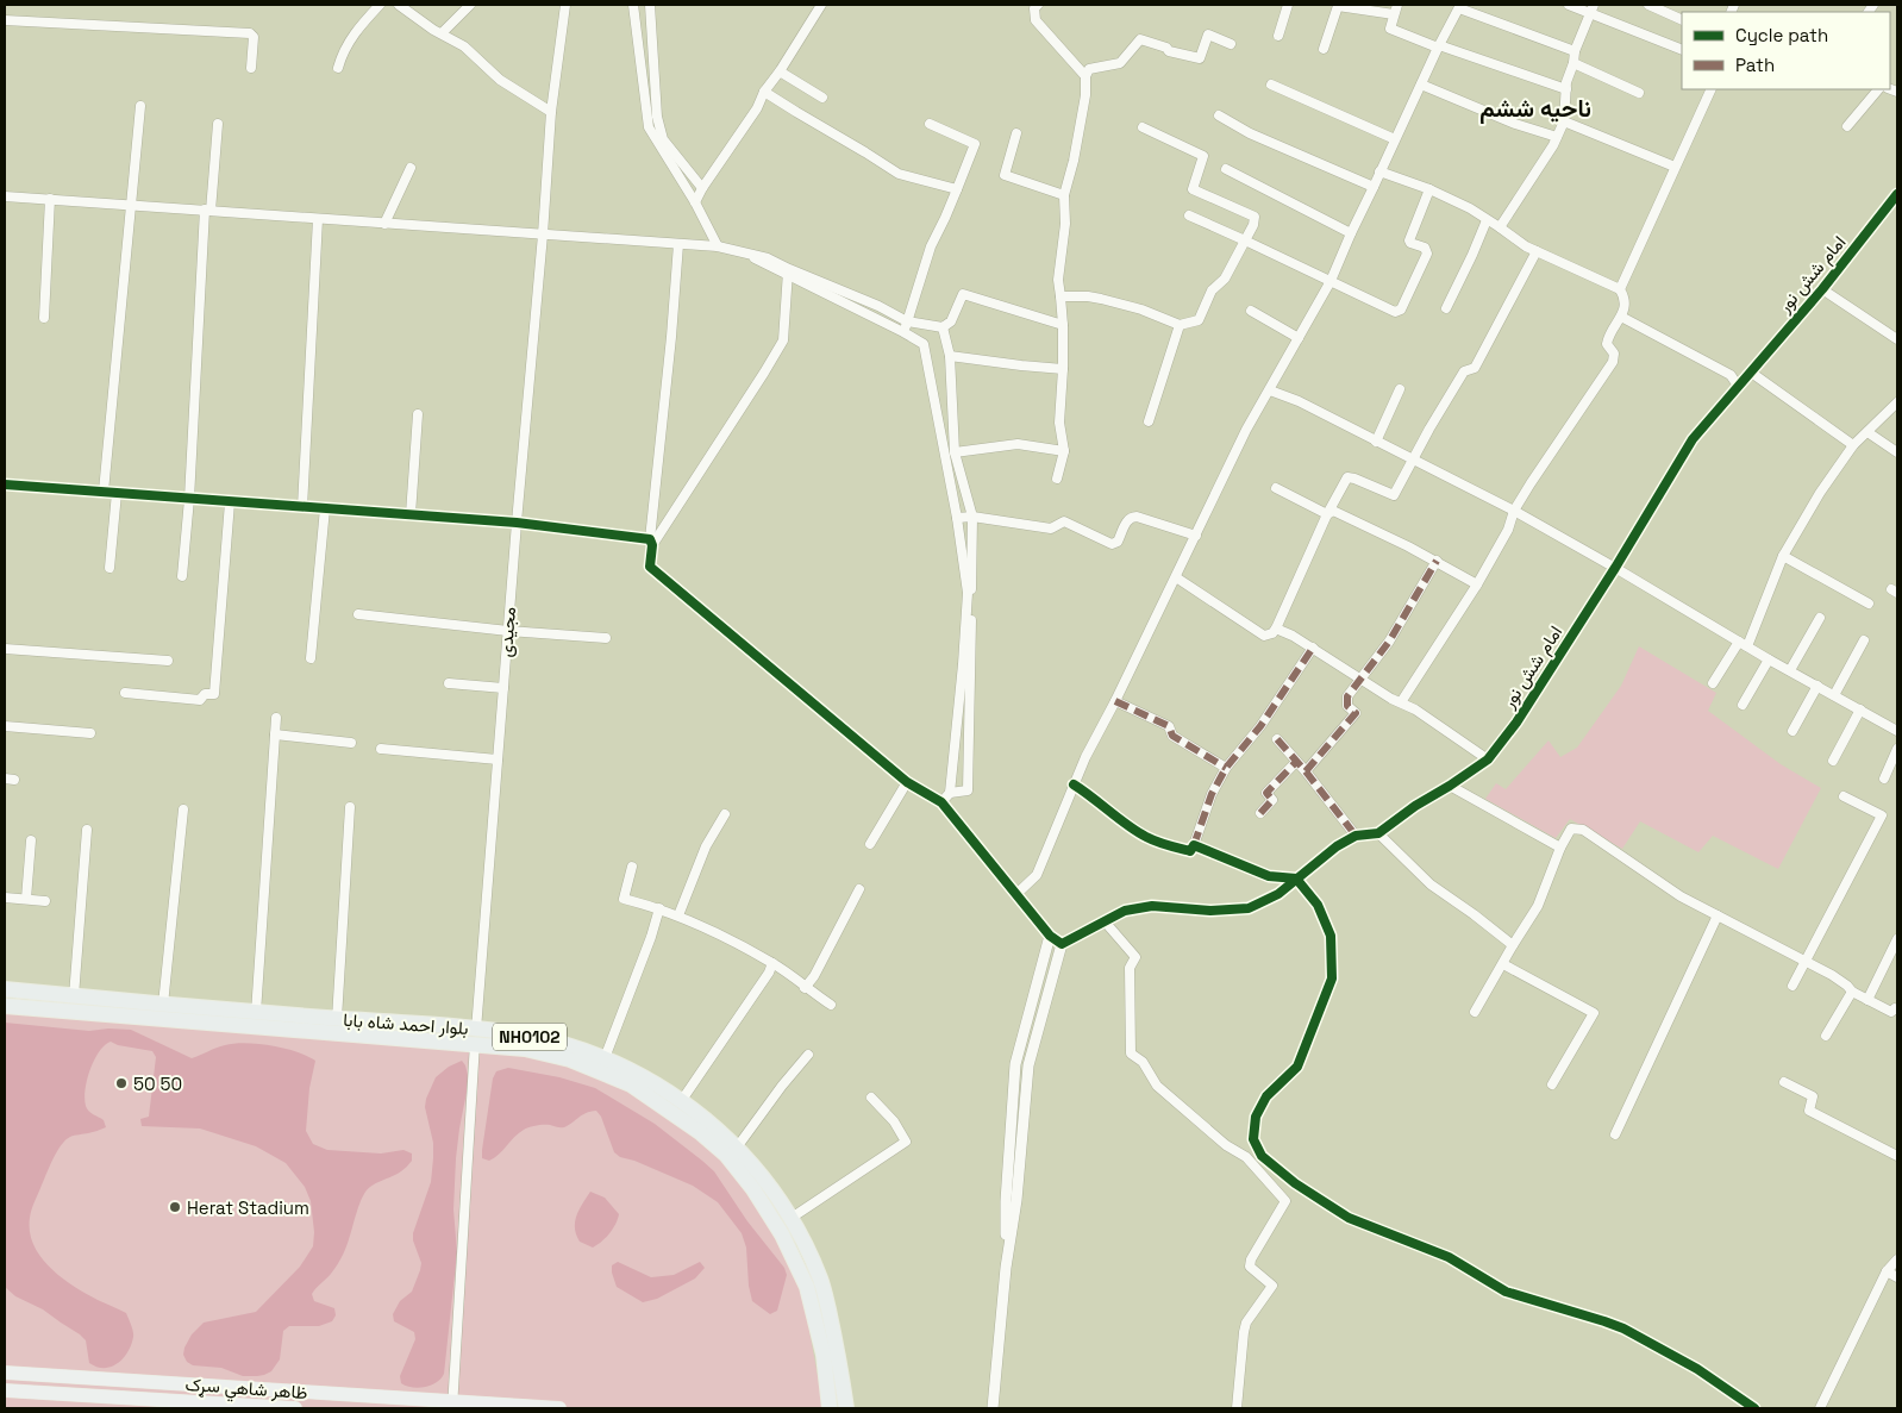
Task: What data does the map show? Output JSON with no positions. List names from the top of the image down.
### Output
{
  "streets": {
    "highway": ["بلوار احمد شاه بابا", "NH0102"],
    "main road": ["ظاهر شاهي سړک"],
    "street": ["امام شش نور", "مجیدی"]
  },
  "crossings": [
    ["مجیدی", "بلوار احمد شاه بابا"],
    ["مجیدی", "ظاهر شاهي سړک"]
  ],
  "districts": ["ناحیه ششم"],
  "places": ["50 50", "Herat Stadium"],
  "legend": ["Cycle path", "Path"]
}
